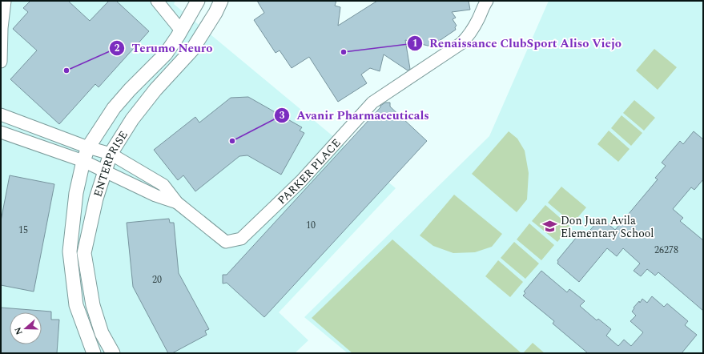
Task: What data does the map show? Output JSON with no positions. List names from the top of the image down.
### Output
{
  "streets": {
    "main road": ["ENTERPRISE"],
    "street": ["PARKER PLACE"]
  },
  "crossings": [
    ["ENTERPRISE", "PARKER PLACE"]
  ],
  "places": {
    "other": ["Renaissance ClubSport Aliso Viejo", "Terumo Neuro", "Avanir Pharmaceuticals"],
    "school or university": ["Don Juan Avila Elementary School"]
  },
  "house_numbers": [
    "10",
    "15",
    "26278",
    "20"
  ],
  "north": "left"
}
